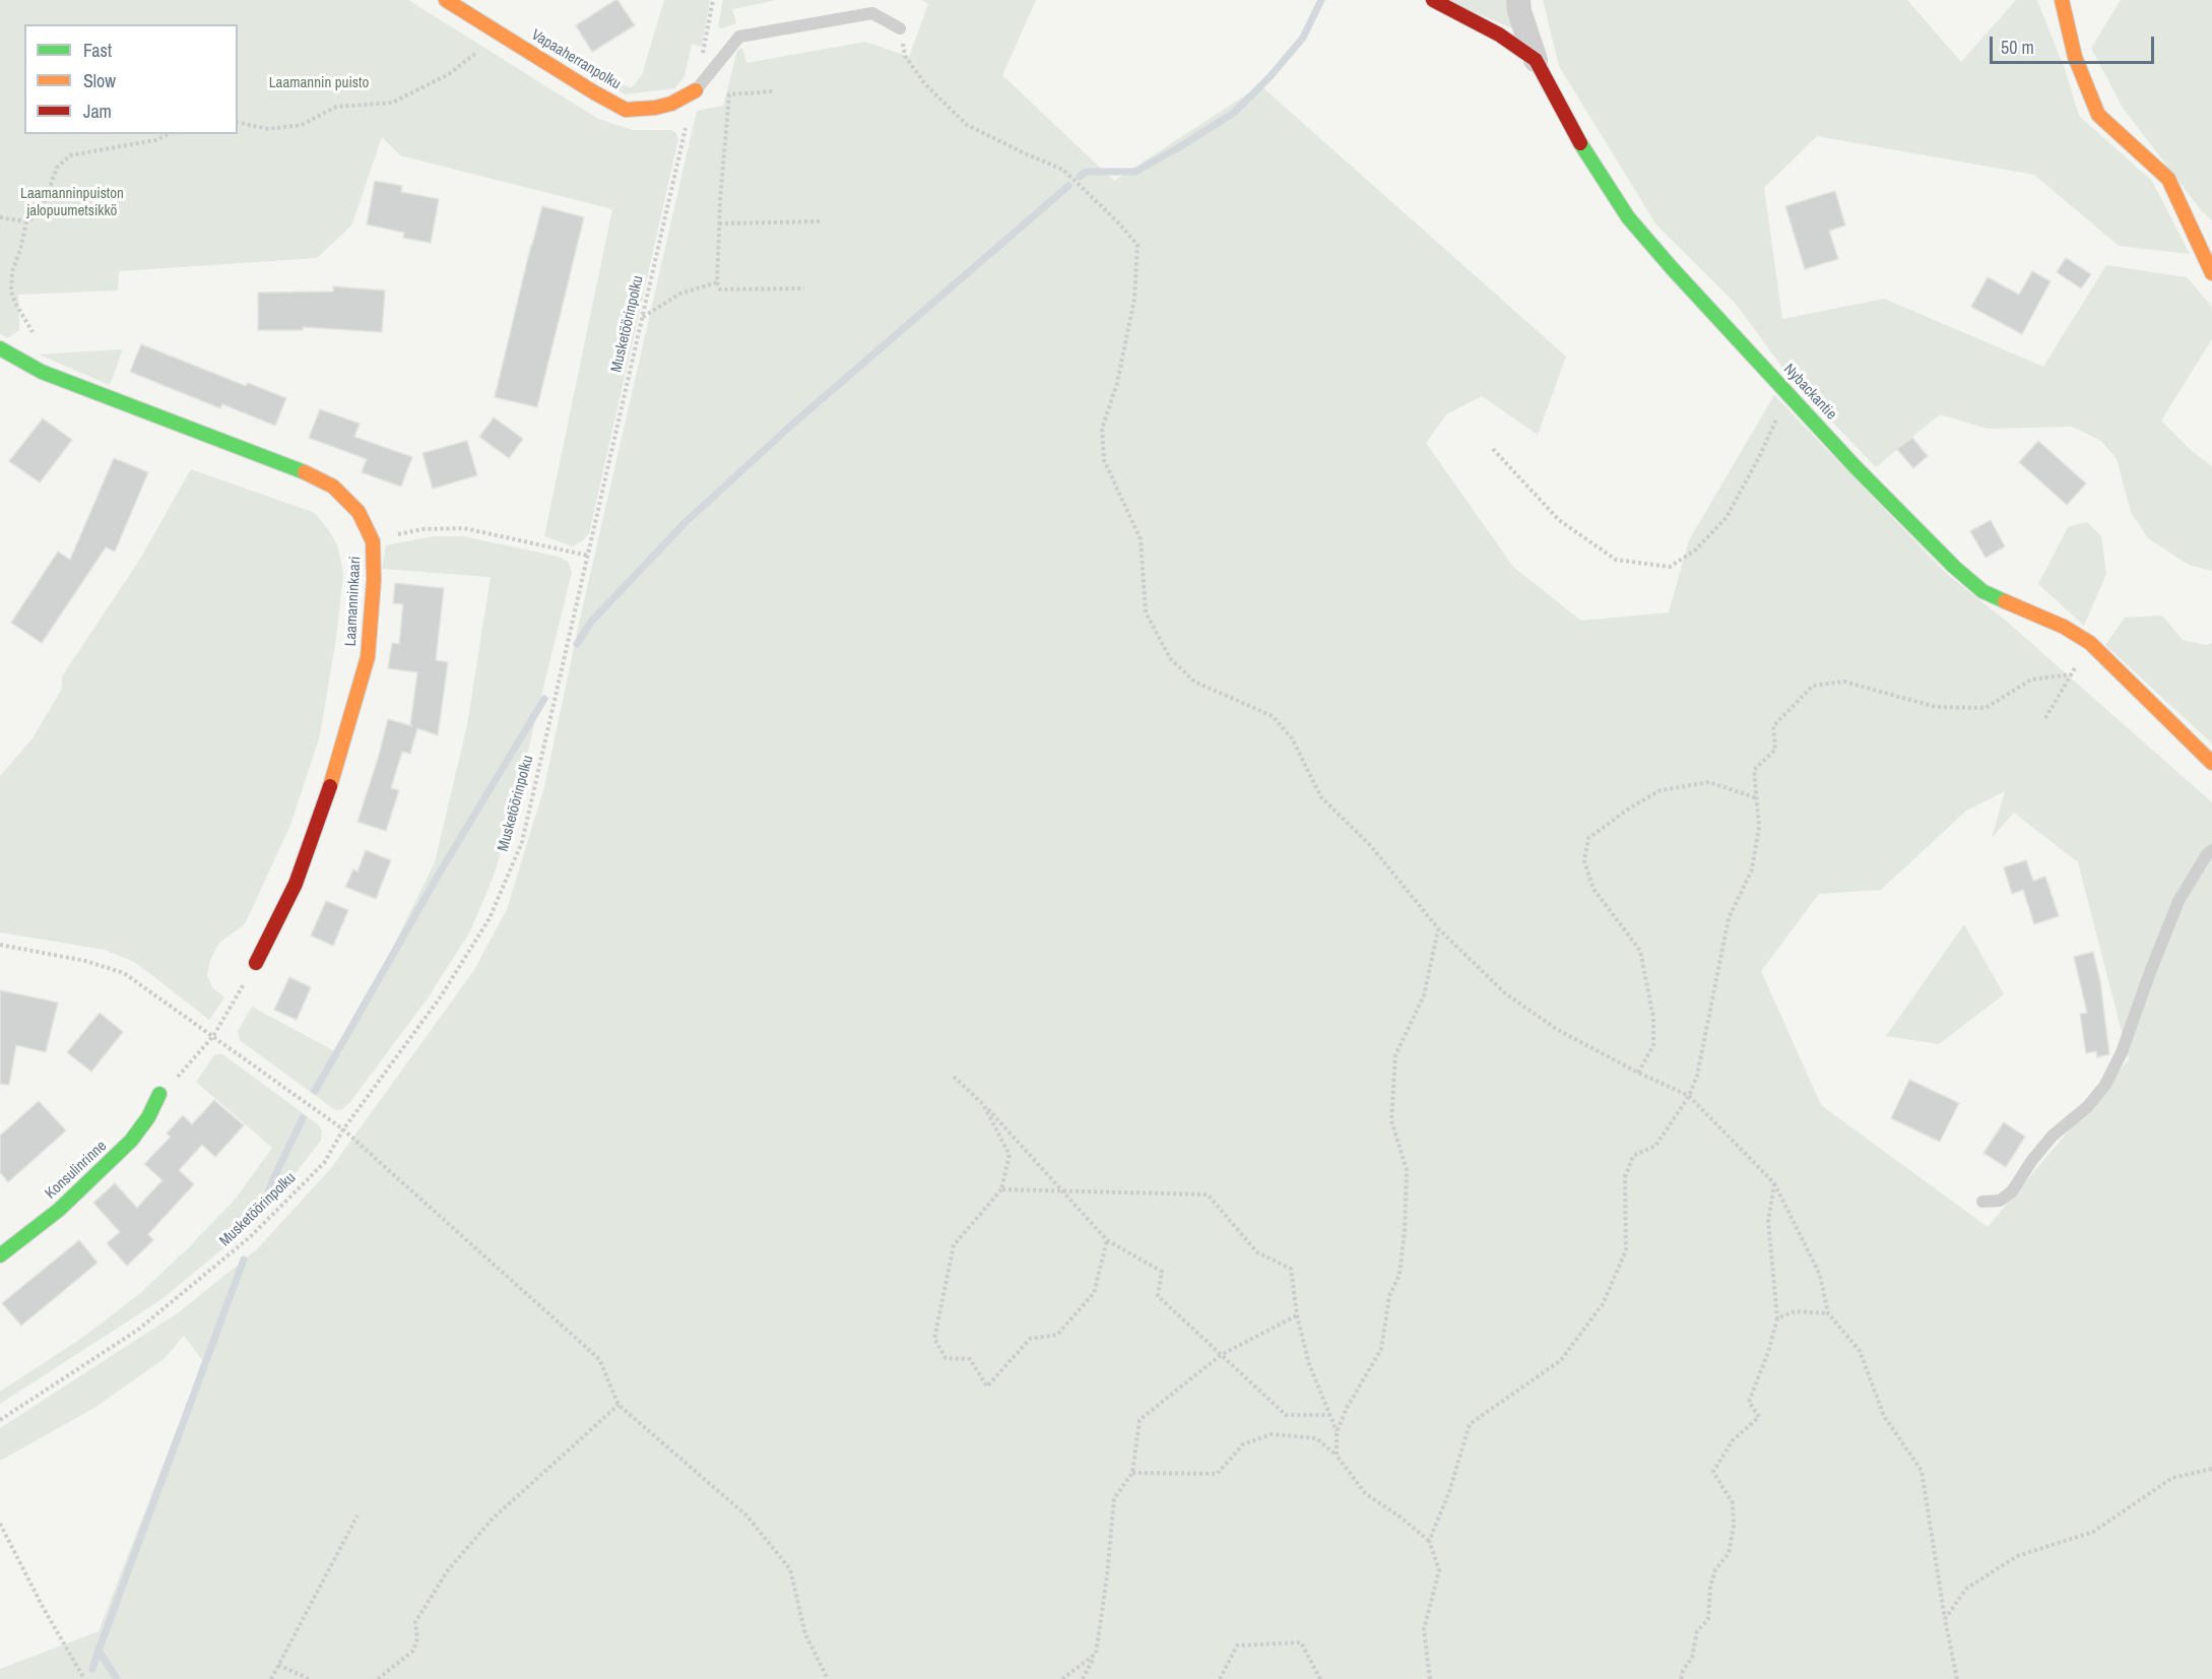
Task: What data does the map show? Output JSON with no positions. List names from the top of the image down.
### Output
{
  "streets": {
    "street": [
      "Vapaaherranpolku",
      "Nybackantie",
      "Laamanninkaari",
      "Konsulinrinne"
    ],
    "path": ["Musketöörinpolku"]
  },
  "crossings": [
    ["Vapaaherranpolku", "Musketöörinpolku"]
  ],
  "parks": ["Laamannin puisto", "Laamanninpuiston jalopuumetsikkö"],
  "legend": ["Fast", "Slow", "Jam"],
  "scale_bar": "50 m"
}
